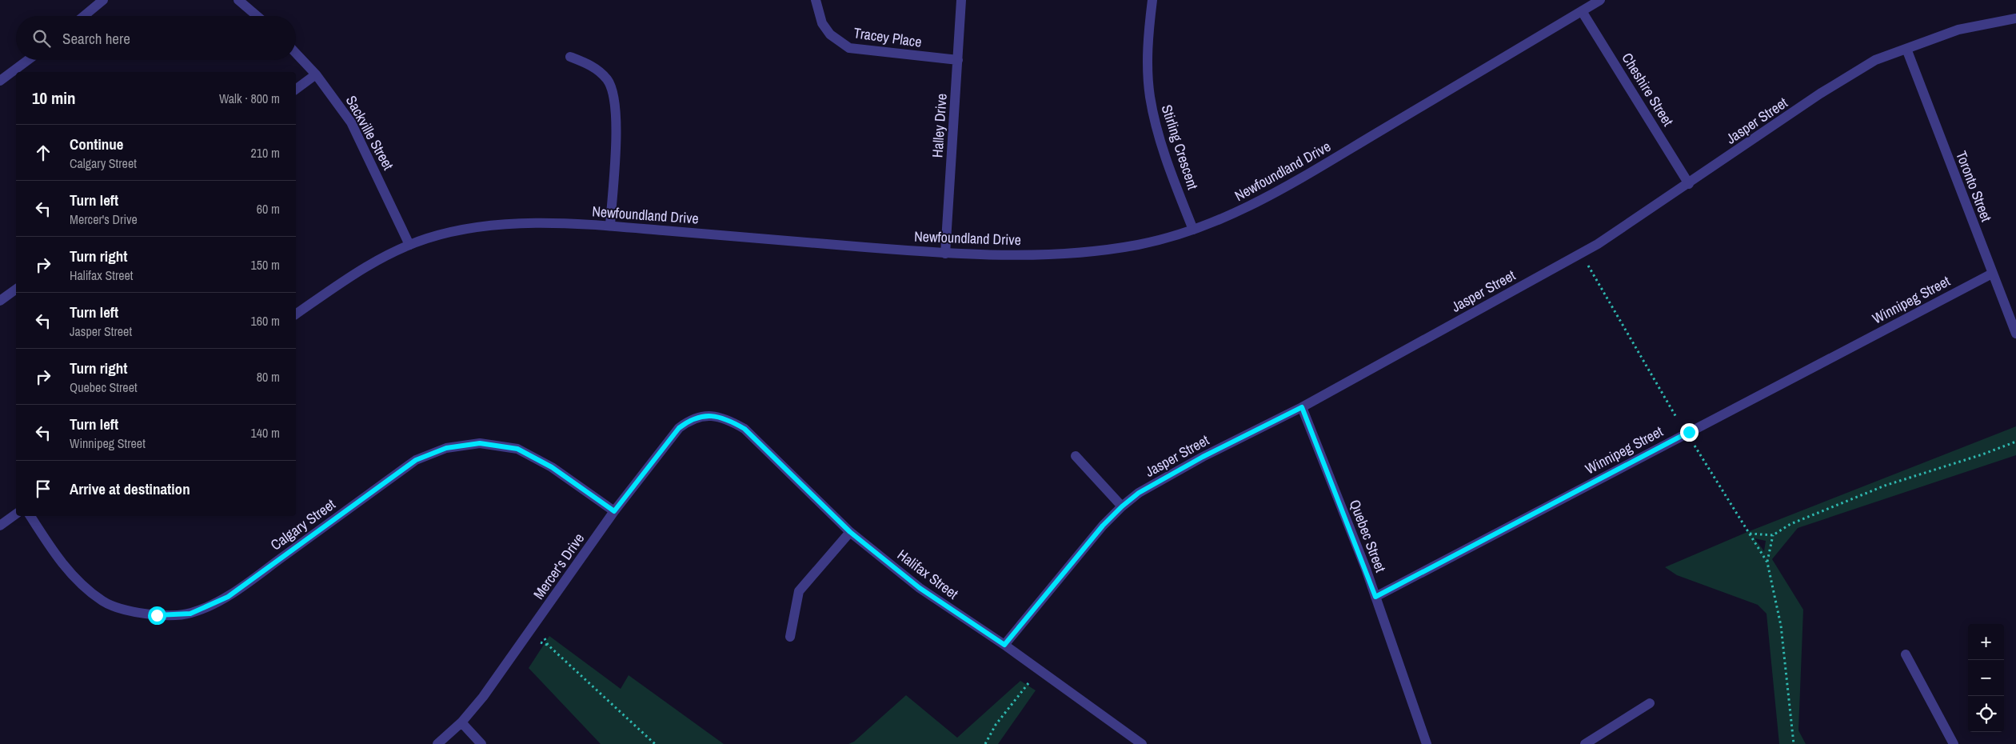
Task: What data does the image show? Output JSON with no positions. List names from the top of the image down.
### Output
{
  "streets": {
    "street": [
      "Tracey Place",
      "Cheshire Street",
      "Jasper Street",
      "Halley Drive",
      "Sackville Street",
      "Stirling Crescent",
      "Newfoundland Drive",
      "Toronto Street",
      "Winnipeg Street",
      "Calgary Street",
      "Quebec Street",
      "Mercer's Drive",
      "Halifax Street"
    ]
  },
  "crossings": [
    ["Tracey Place", "Halley Drive"],
    ["Cheshire Street", "Jasper Street"],
    ["Cheshire Street", "Newfoundland Drive"],
    ["Jasper Street", "Toronto Street"],
    ["Jasper Street", "Quebec Street"],
    ["Jasper Street", "Halifax Street"],
    ["Halley Drive", "Newfoundland Drive"],
    ["Sackville Street", "Newfoundland Drive"],
    ["Stirling Crescent", "Newfoundland Drive"],
    ["Toronto Street", "Winnipeg Street"],
    ["Winnipeg Street", "Quebec Street"],
    ["Calgary Street", "Mercer's Drive"],
    ["Mercer's Drive", "Halifax Street"]
  ],
  "page": {
    "search": "Search here",
    "heading": ["10 min", "Walk · 800 m"],
    "list": [
      ["Continue", "Calgary Street", "210 m"],
      ["Turn left", "Mercer's Drive", "60 m"],
      ["Turn right", "Halifax Street", "150 m"],
      ["Turn left", "Jasper Street", "160 m"],
      ["Turn right", "Quebec Street", "80 m"],
      ["Turn left", "Winnipeg Street", "140 m"],
      "Arrive at destination"
    ],
    "map_buttons": ["+", "−"]
  }
}
